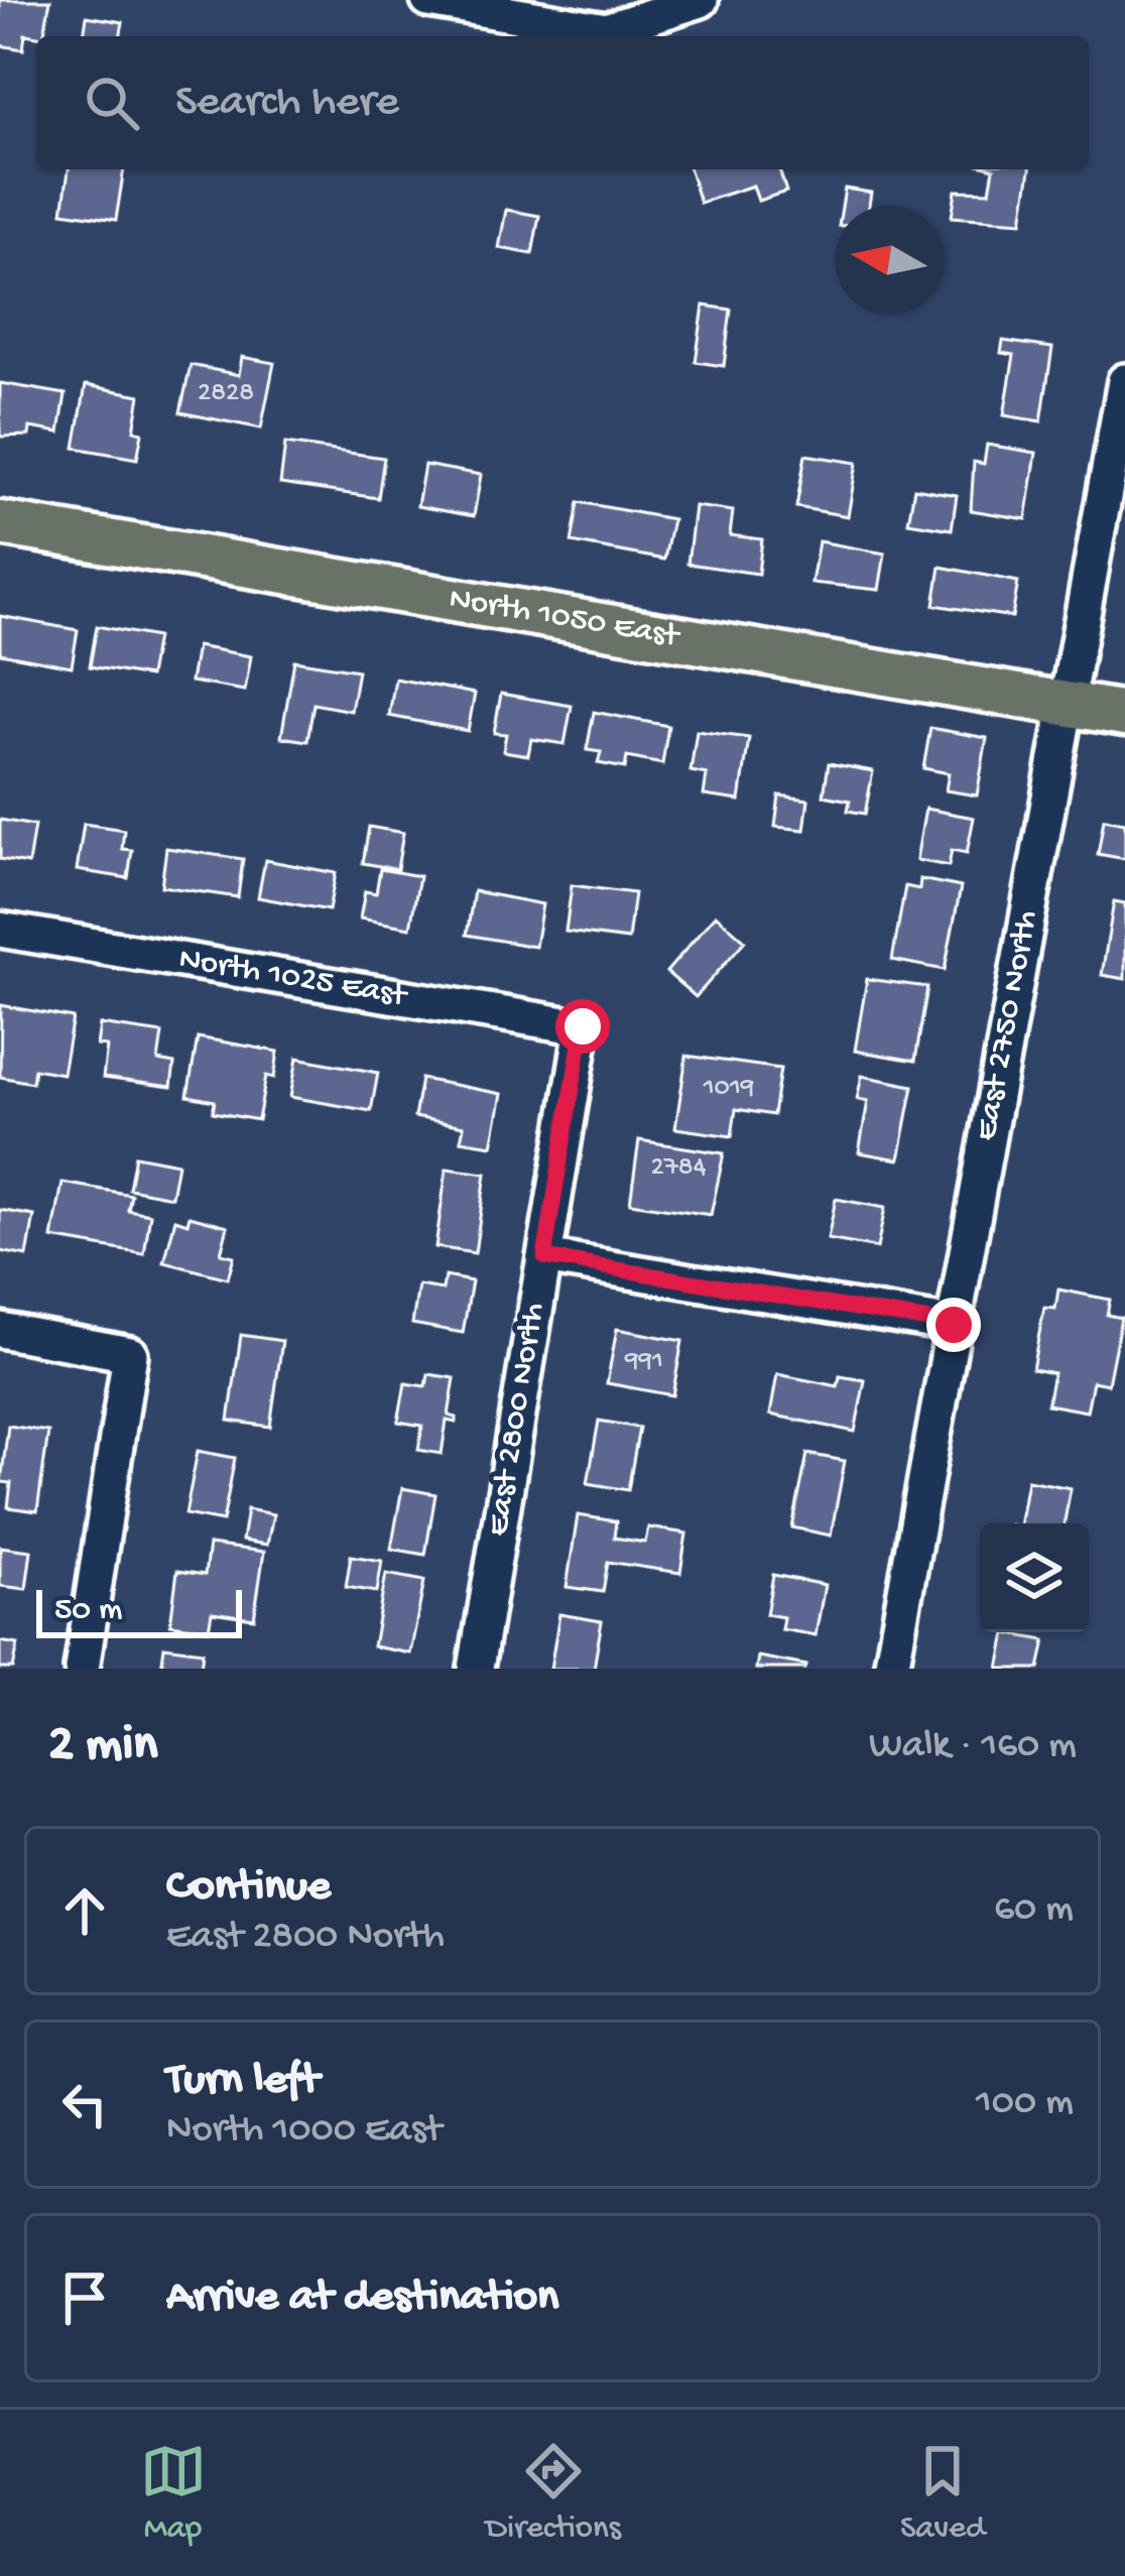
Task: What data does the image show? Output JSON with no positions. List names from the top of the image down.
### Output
{
  "streets": {
    "main road": ["North 1050 East"],
    "street": ["North 1025 East", "East 2750 North", "East 2800 North"]
  },
  "crossings": [
    ["North 1050 East", "East 2750 North"],
    ["North 1025 East", "East 2800 North"]
  ],
  "house_numbers": [
    "2828",
    "1019",
    "2784",
    "991"
  ],
  "scale_bar": "50 m",
  "north": "left",
  "page": {
    "search": "Search here",
    "scale": "50 m",
    "heading": ["2 min", "Walk · 160 m"],
    "list": [
      ["Continue", "East 2800 North", "60 m"],
      ["Turn left", "North 1000 East", "100 m"],
      "Arrive at destination"
    ],
    "nav": ["Map", "Directions", "Saved"]
  }
}
